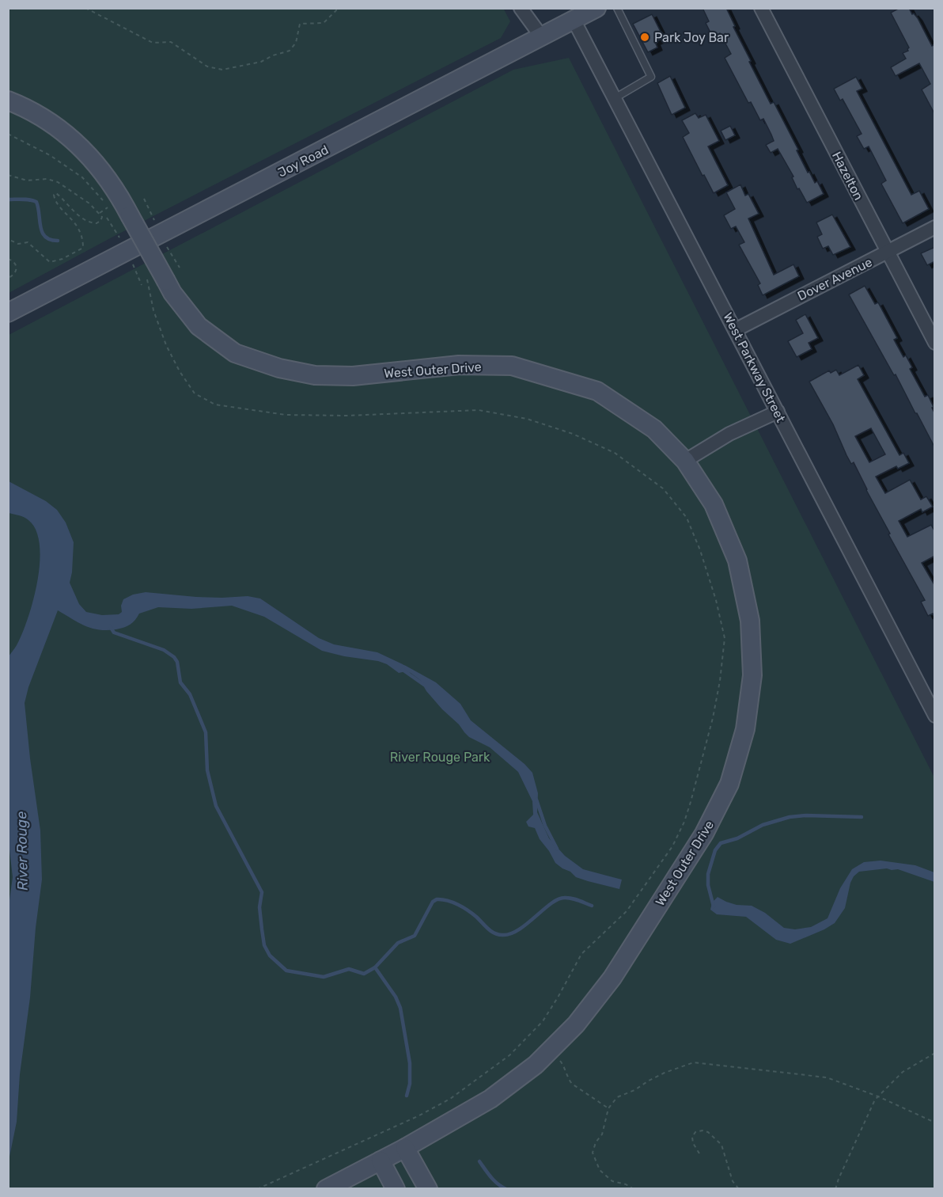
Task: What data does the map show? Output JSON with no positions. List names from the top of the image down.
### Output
{
  "streets": {
    "main road": ["Joy Road", "West Outer Drive"],
    "street": ["Hazelton", "Dover Avenue", "West Parkway Street"]
  },
  "crossings": [
    ["Joy Road", "West Parkway Street"],
    ["Hazelton", "Dover Avenue"],
    ["Dover Avenue", "West Parkway Street"]
  ],
  "water": ["River Rouge"],
  "parks": ["River Rouge Park"],
  "places": ["Park Joy Bar"]
}
